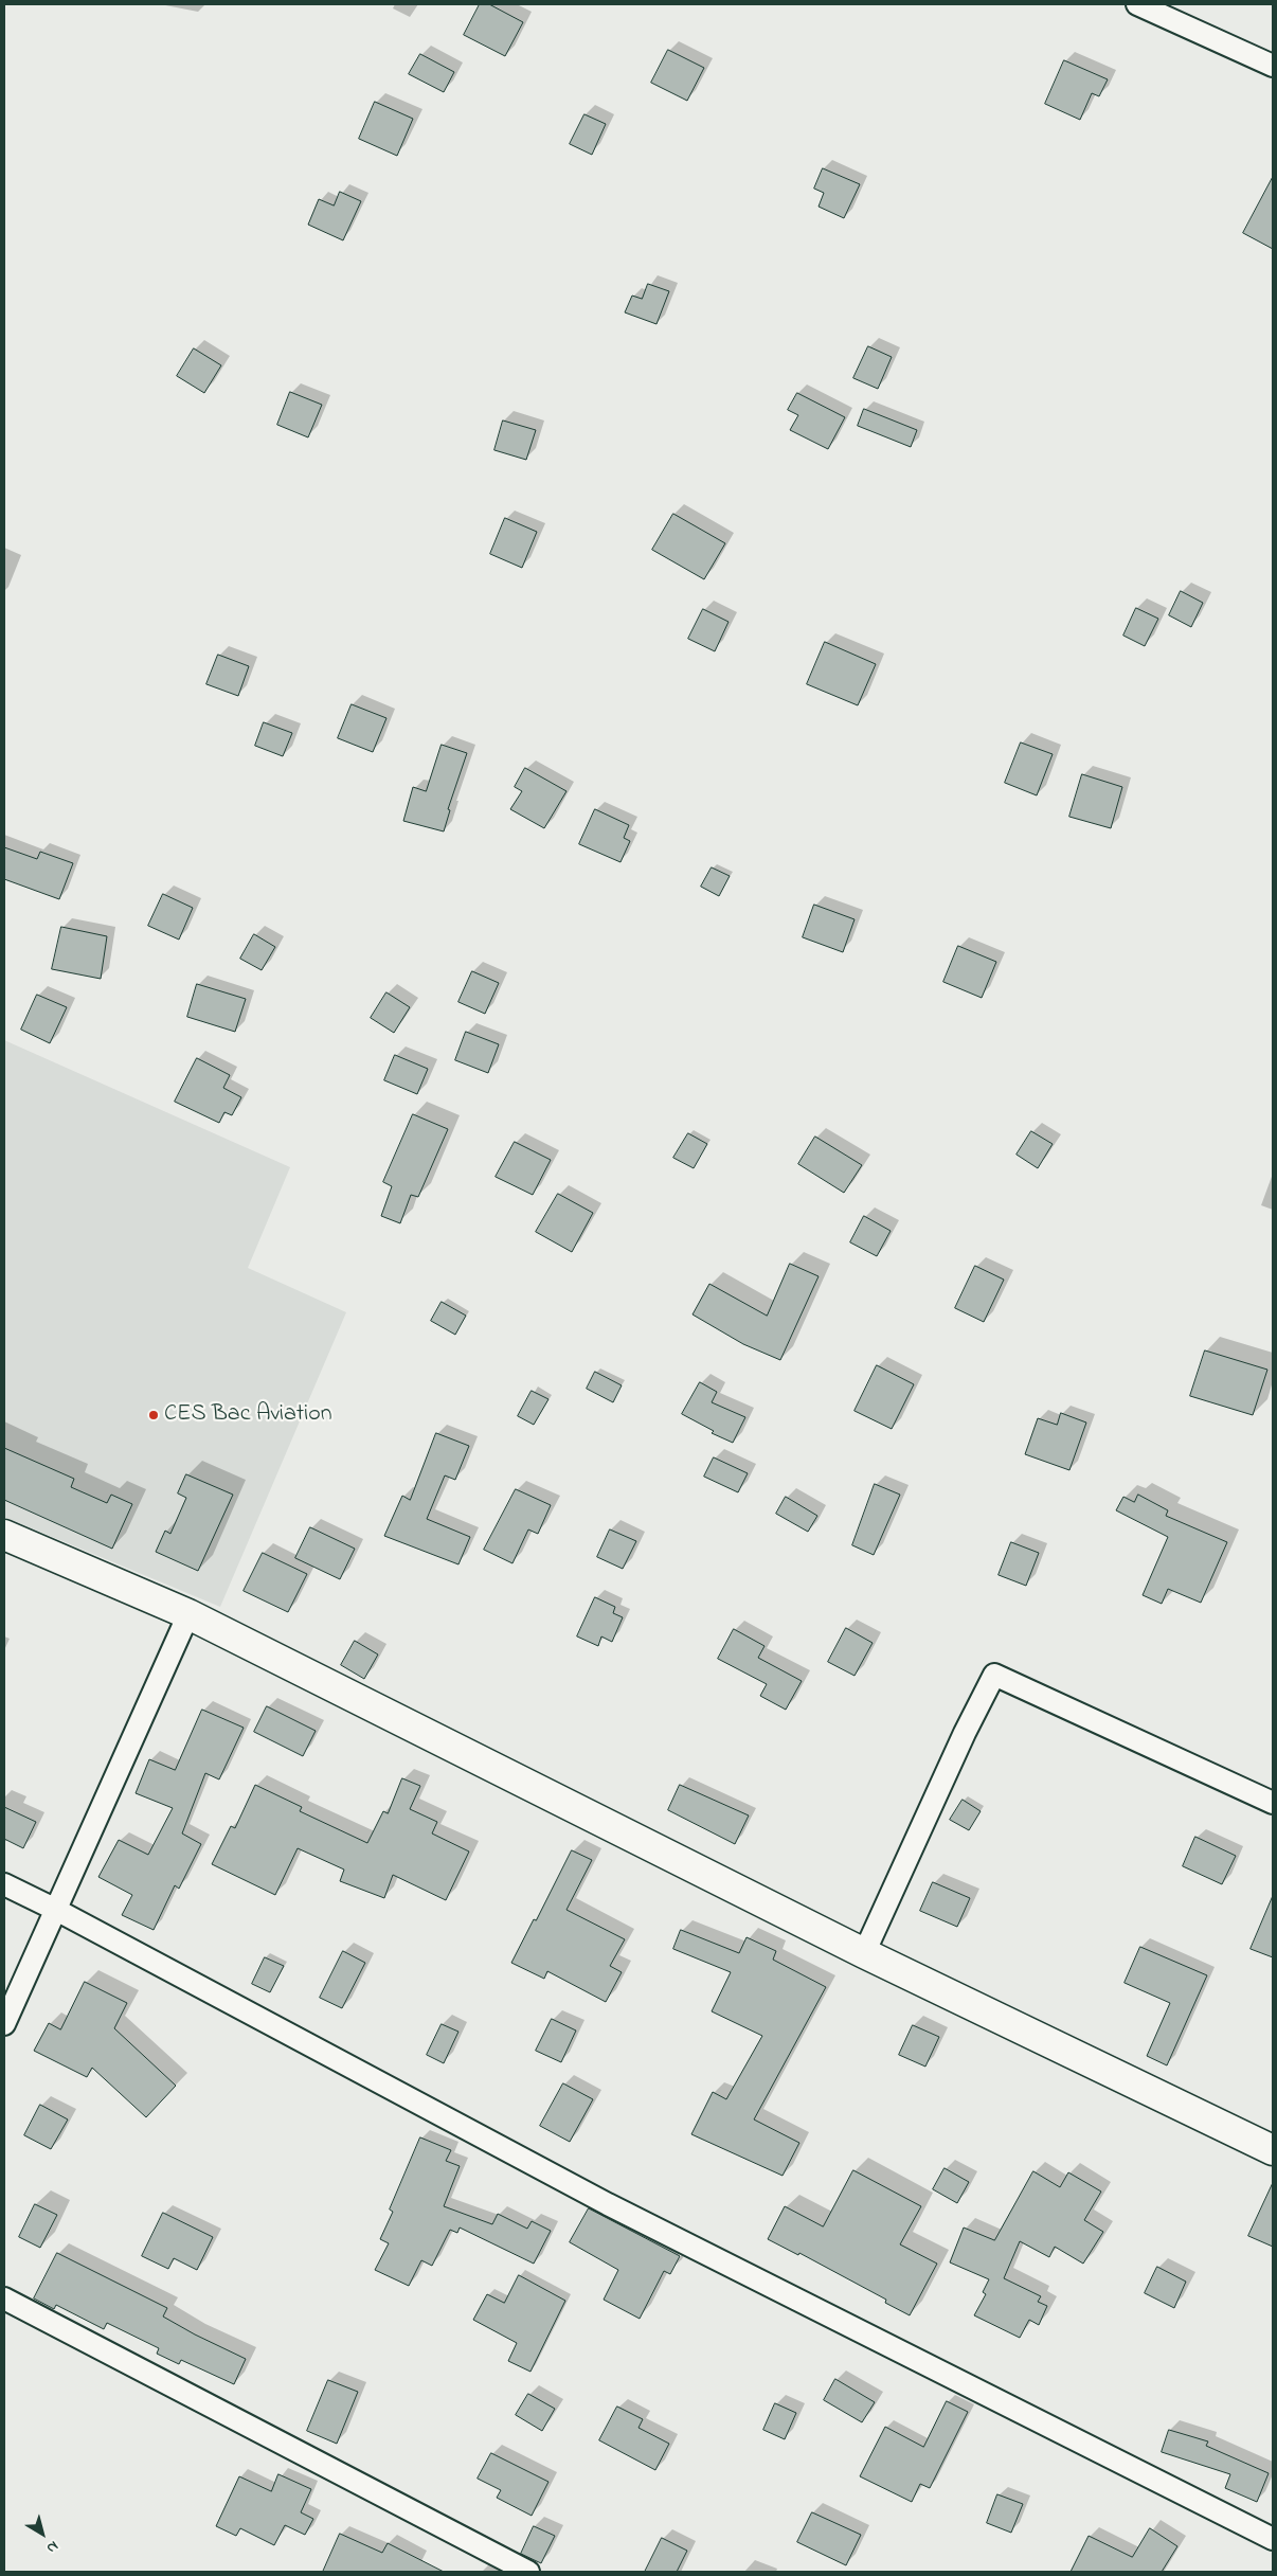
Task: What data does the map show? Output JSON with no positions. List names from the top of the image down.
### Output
{
  "places": ["CES Bac Aviation"],
  "north": "bottom right"
}
